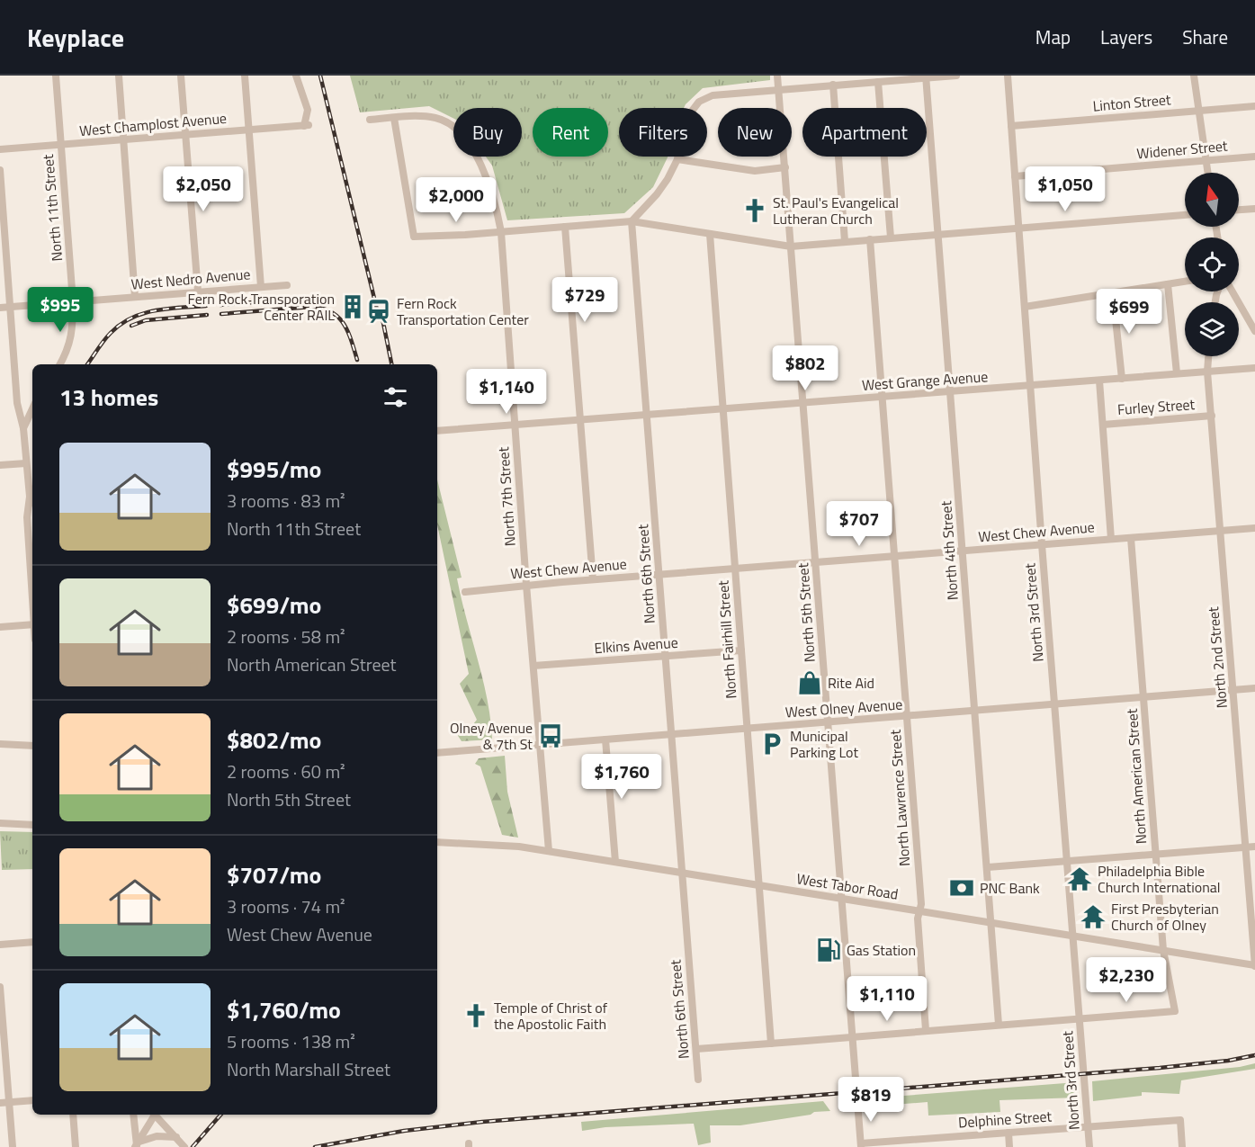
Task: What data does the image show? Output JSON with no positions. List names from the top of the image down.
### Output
{
  "streets": {
    "street": [
      "Linton Street",
      "West Champlost Avenue",
      "Widener Street",
      "North 11th Street",
      "West Nedro Avenue",
      "West Grange Avenue",
      "Furley Street",
      "North 7th Street",
      "West Chew Avenue",
      "North 4th Street",
      "North 6th Street",
      "North 5th Street",
      "North 3rd Street",
      "North Fairhill Street",
      "Elkins Avenue",
      "North 2nd Street",
      "West Olney Avenue",
      "North American Street",
      "North Lawrence Street",
      "West Tabor Road",
      "Delphine Street"
    ]
  },
  "crossings": [
    ["Linton Street", "North 3rd Street"],
    ["West Champlost Avenue", "North 11th Street"],
    ["Widener Street", "North 3rd Street"],
    ["North 11th Street", "West Nedro Avenue"],
    ["West Grange Avenue", "North 7th Street"],
    ["West Grange Avenue", "North 4th Street"],
    ["West Grange Avenue", "North 6th Street"],
    ["West Grange Avenue", "North 5th Street"],
    ["West Grange Avenue", "North 3rd Street"],
    ["West Grange Avenue", "North Fairhill Street"],
    ["West Grange Avenue", "North 2nd Street"],
    ["West Grange Avenue", "North Lawrence Street"],
    ["Furley Street", "North 2nd Street"],
    ["North 7th Street", "West Chew Avenue"],
    ["North 7th Street", "Elkins Avenue"],
    ["North 7th Street", "West Olney Avenue"],
    ["North 7th Street", "West Tabor Road"],
    ["West Chew Avenue", "North 4th Street"],
    ["West Chew Avenue", "North 6th Street"],
    ["West Chew Avenue", "North 5th Street"],
    ["West Chew Avenue", "North 3rd Street"],
    ["West Chew Avenue", "North Fairhill Street"],
    ["West Chew Avenue", "North 2nd Street"],
    ["West Chew Avenue", "North American Street"],
    ["West Chew Avenue", "North Lawrence Street"],
    ["North 4th Street", "West Olney Avenue"],
    ["North 4th Street", "West Tabor Road"],
    ["North 6th Street", "Elkins Avenue"],
    ["North 6th Street", "West Olney Avenue"],
    ["North 6th Street", "West Tabor Road"],
    ["North 5th Street", "West Olney Avenue"],
    ["North 5th Street", "West Tabor Road"],
    ["North 5th Street", "Delphine Street"],
    ["North 3rd Street", "West Olney Avenue"],
    ["North 3rd Street", "North American Street"],
    ["North 3rd Street", "West Tabor Road"],
    ["North 3rd Street", "Delphine Street"],
    ["North Fairhill Street", "Elkins Avenue"],
    ["North Fairhill Street", "West Olney Avenue"],
    ["North Fairhill Street", "West Tabor Road"],
    ["North 2nd Street", "West Olney Avenue"],
    ["North 2nd Street", "West Tabor Road"],
    ["West Olney Avenue", "North American Street"],
    ["West Olney Avenue", "North Lawrence Street"],
    ["North American Street", "West Tabor Road"],
    ["North Lawrence Street", "West Tabor Road"]
  ],
  "places": {
    "church": ["St. Paul's Evangelical Lutheran Church", "Temple of Christ of the Apostolic Faith"],
    "building": ["Fern Rock Transporation Center RAIL"],
    "station": ["Fern Rock Transportation Center"],
    "shop": ["Rite Aid"],
    "bus stop": ["Olney Avenue & 7th St"],
    "parking": ["Municipal Parking Lot"],
    "temple": ["Philadelphia Bible Church International", "First Presbyterian Church of Olney"],
    "bank": ["PNC Bank"],
    "fuel station": ["Gas Station"]
  },
  "north": "top",
  "page": {
    "header": "Keyplace",
    "nav": ["Map", "Layers", "Share"],
    "chip": [
      "Buy",
      "Rent",
      "Filters",
      "New",
      "Apartment"
    ],
    "price": [
      "$2,050",
      "$1,050",
      "$2,000",
      "$729",
      "$995",
      "$699",
      "$802",
      "$1,140",
      "$707",
      "$1,760",
      "$2,230",
      "$1,110",
      "$819"
    ],
    "heading": "13 homes",
    "list": [
      {
        "name": "$995/mo",
        "note": "3 rooms · 83 m² · North 11th Street"
      },
      {
        "name": "$699/mo",
        "note": "2 rooms · 58 m² · North American Street"
      },
      {
        "name": "$802/mo",
        "note": "2 rooms · 60 m² · North 5th Street"
      },
      {
        "name": "$707/mo",
        "note": "3 rooms · 74 m² · West Chew Avenue"
      },
      {
        "name": "$1,760/mo",
        "note": "5 rooms · 138 m² · North Marshall Street"
      }
    ]
  }
}
